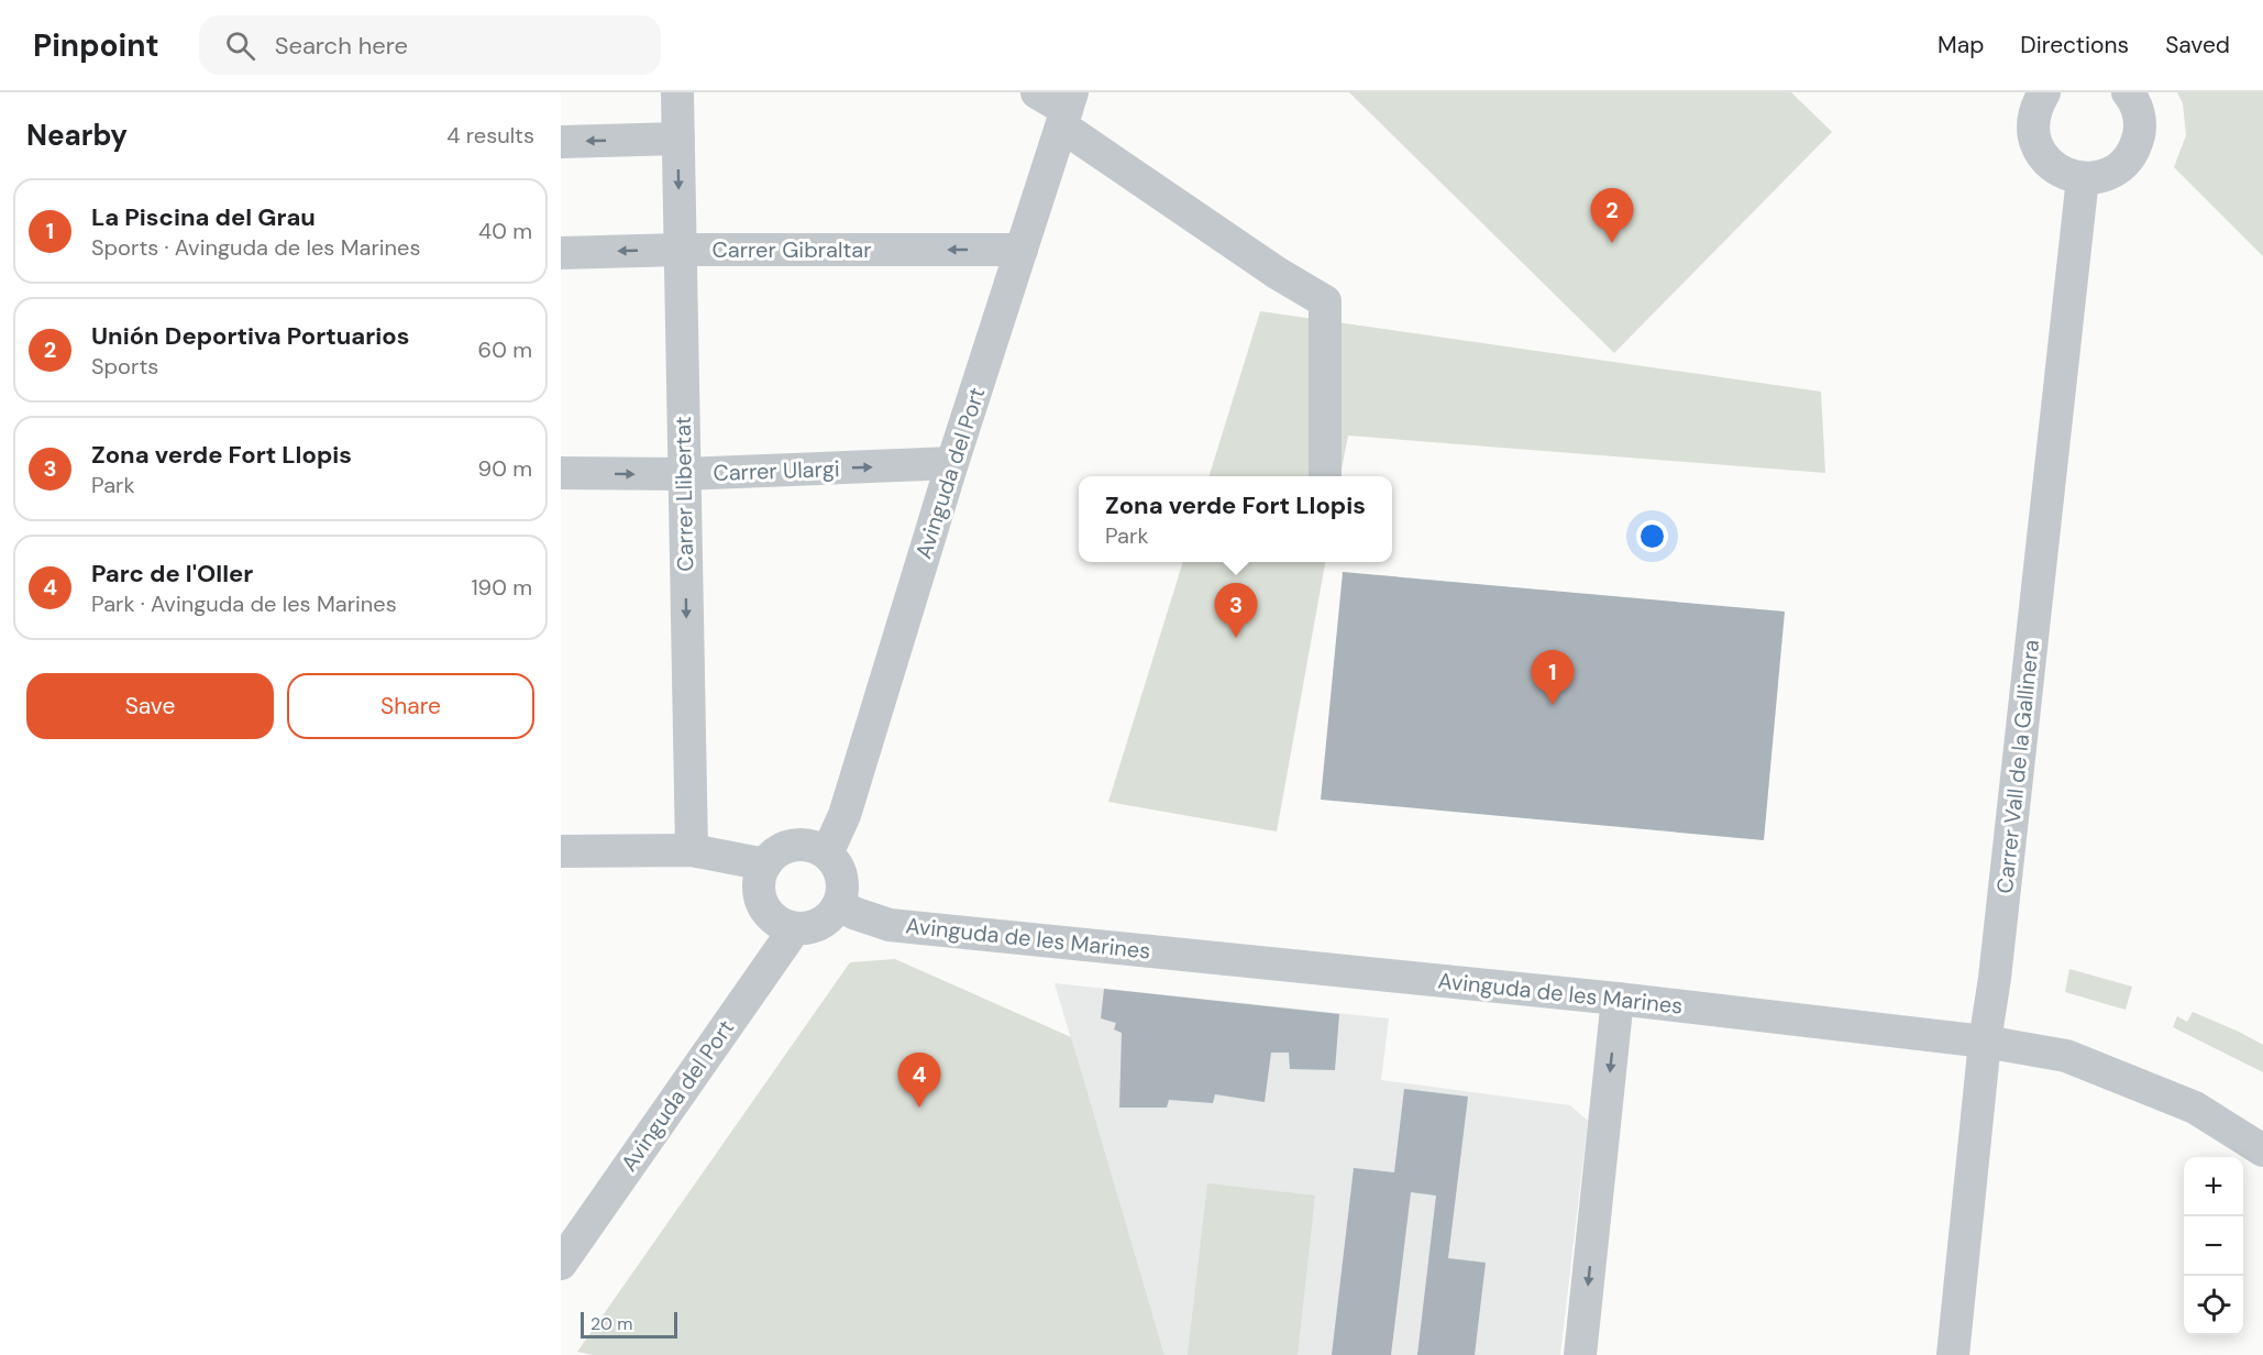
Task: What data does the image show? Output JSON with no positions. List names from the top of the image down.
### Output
{
  "streets": {
    "street": [
      "Carrer Gibraltar",
      "Carrer Ulargi",
      "Avinguda del Port",
      "Carrer Llibertat",
      "Carrer Vall de la Gallinera",
      "Avinguda de les Marines"
    ]
  },
  "crossings": [
    ["Carrer Gibraltar", "Avinguda del Port"],
    ["Carrer Gibraltar", "Carrer Llibertat"],
    ["Carrer Ulargi", "Avinguda del Port"],
    ["Carrer Ulargi", "Carrer Llibertat"],
    ["Avinguda del Port", "Avinguda de les Marines"],
    ["Carrer Vall de la Gallinera", "Avinguda de les Marines"]
  ],
  "one_way": ["Carrer Gibraltar", "Carrer Ulargi", "Carrer Llibertat"],
  "scale_bar": "20 m",
  "page": {
    "header": "Pinpoint",
    "search": "Search here",
    "nav": ["Map", "Directions", "Saved"],
    "heading": ["Nearby", "4 results"],
    "list": [
      {
        "mark": "1",
        "name": "La Piscina del Grau",
        "note": "Sports · Avinguda de les Marines",
        "value": "40 m"
      },
      {
        "mark": "2",
        "name": "Unión Deportiva Portuarios",
        "note": "Sports",
        "value": "60 m"
      },
      {
        "mark": "3",
        "name": "Zona verde Fort Llopis",
        "note": "Park",
        "value": "90 m"
      },
      {
        "mark": "4",
        "name": "Parc de l'Oller",
        "note": "Park · Avinguda de les Marines",
        "value": "190 m"
      }
    ],
    "pins": [
      "2",
      "3",
      "1",
      "4"
    ],
    "popup": ["Zona verde Fort Llopis", "Park"],
    "buttons": ["Save", "Share"],
    "map_buttons": ["+", "−"],
    "scale": "20 m"
  }
}
